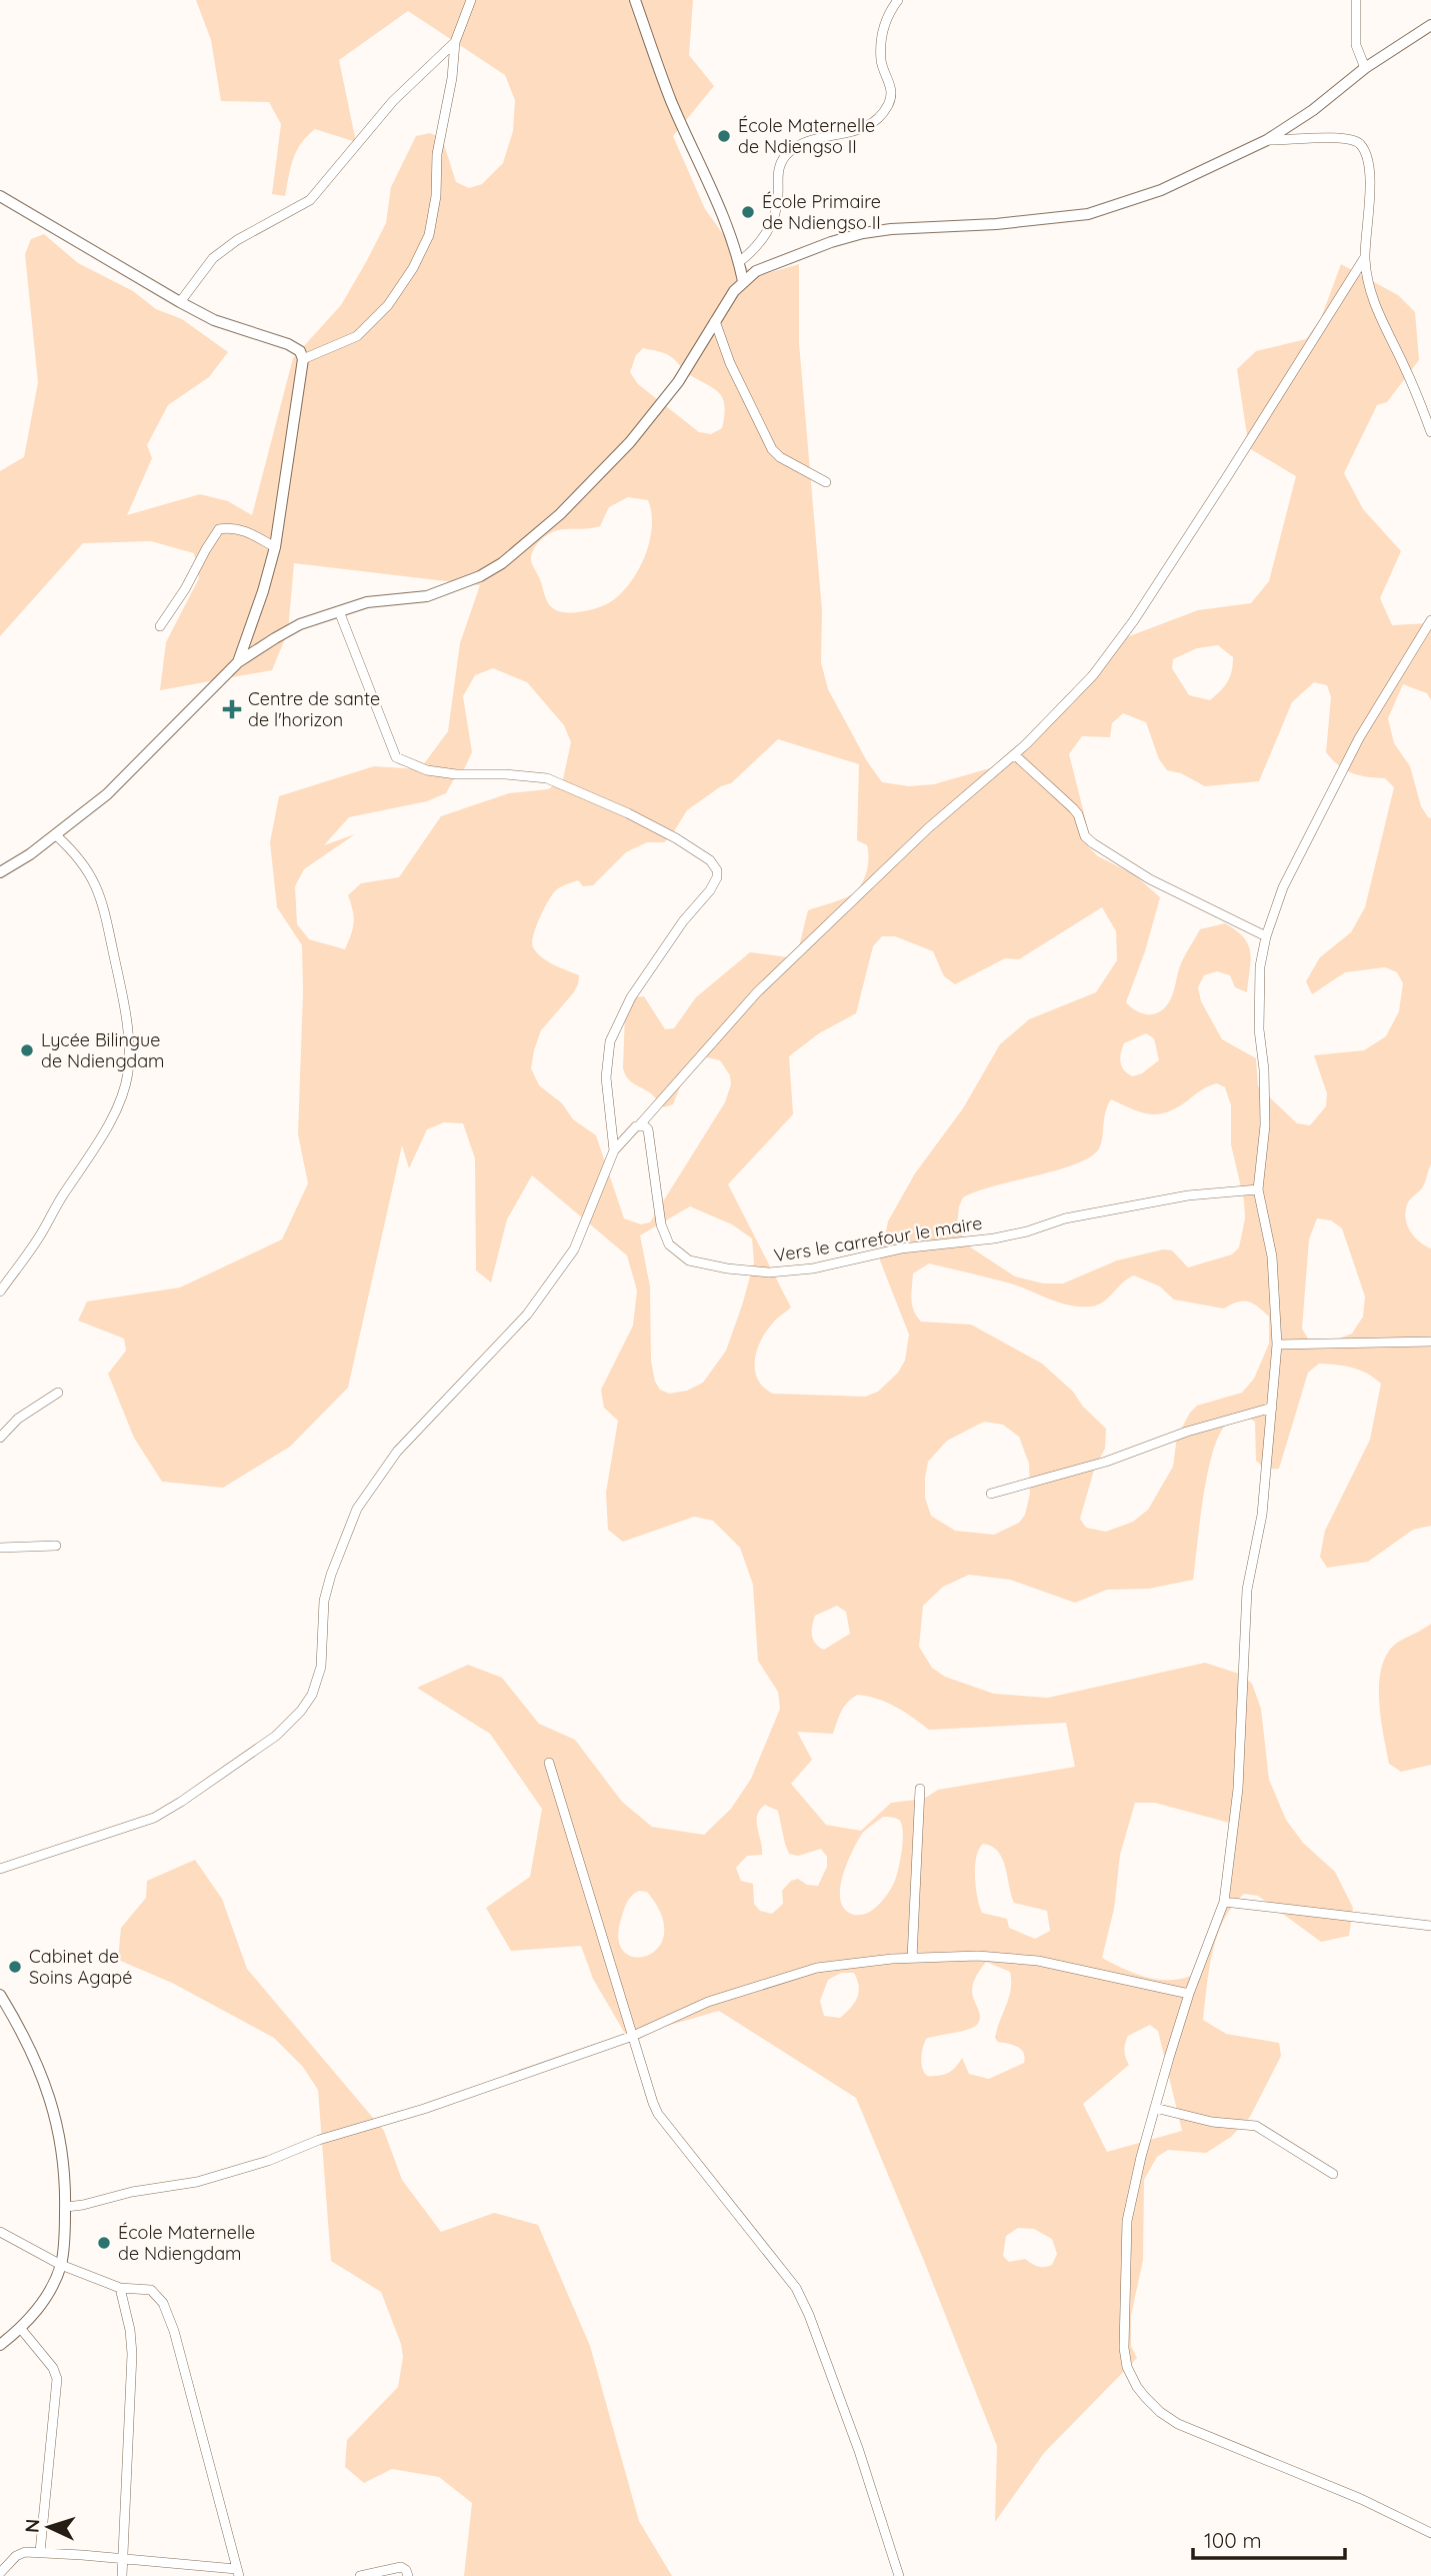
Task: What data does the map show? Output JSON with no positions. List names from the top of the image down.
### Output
{
  "streets": {
    "street": ["Vers le carrefour le maire"]
  },
  "places": {
    "other": [
      "École Maternelle de Ndiengso II",
      "École Primaire de Ndiengso II",
      "Lycée Bilingue de Ndiengdam",
      "Cabinet de Soins Agapé",
      "École Maternelle de Ndiengdam"
    ],
    "health": ["Centre de sante de l'horizon"]
  },
  "scale_bar": "100 m",
  "north": "left"
}
